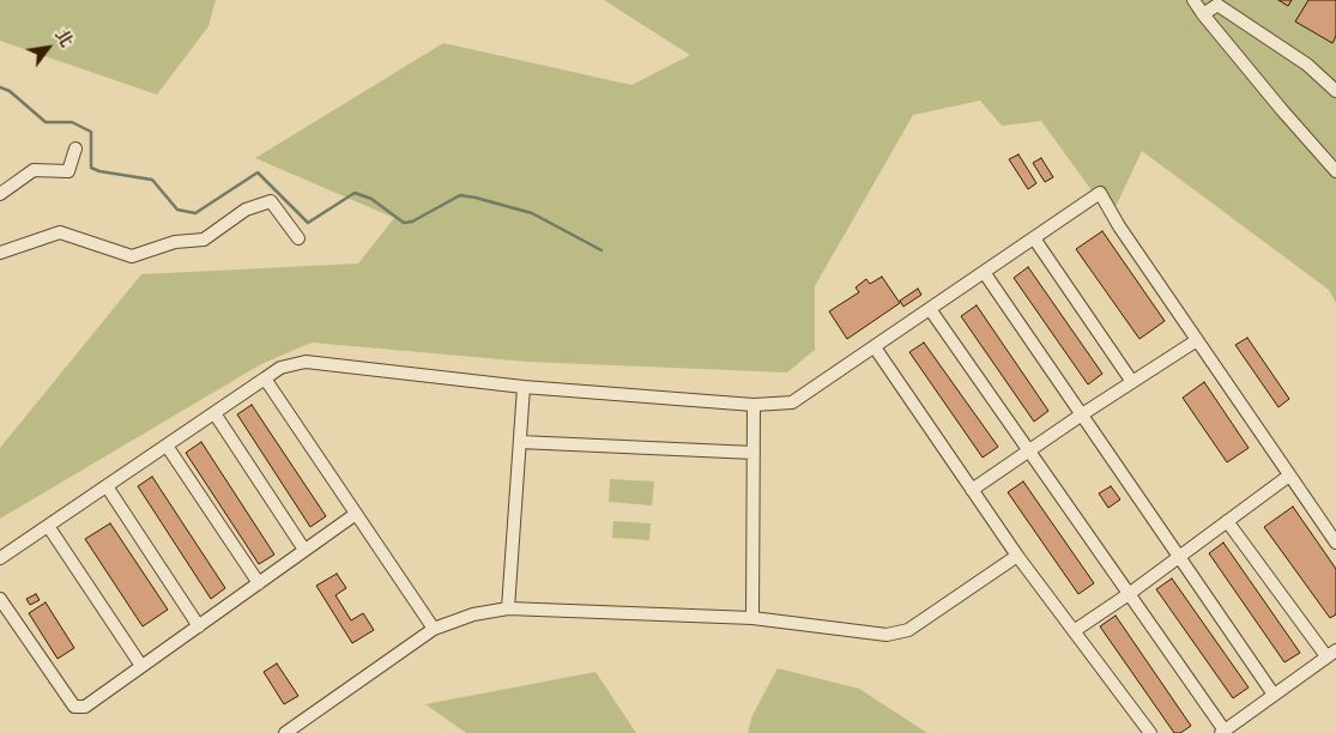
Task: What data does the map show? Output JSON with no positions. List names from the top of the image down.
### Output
{
  "north": "top right"
}
